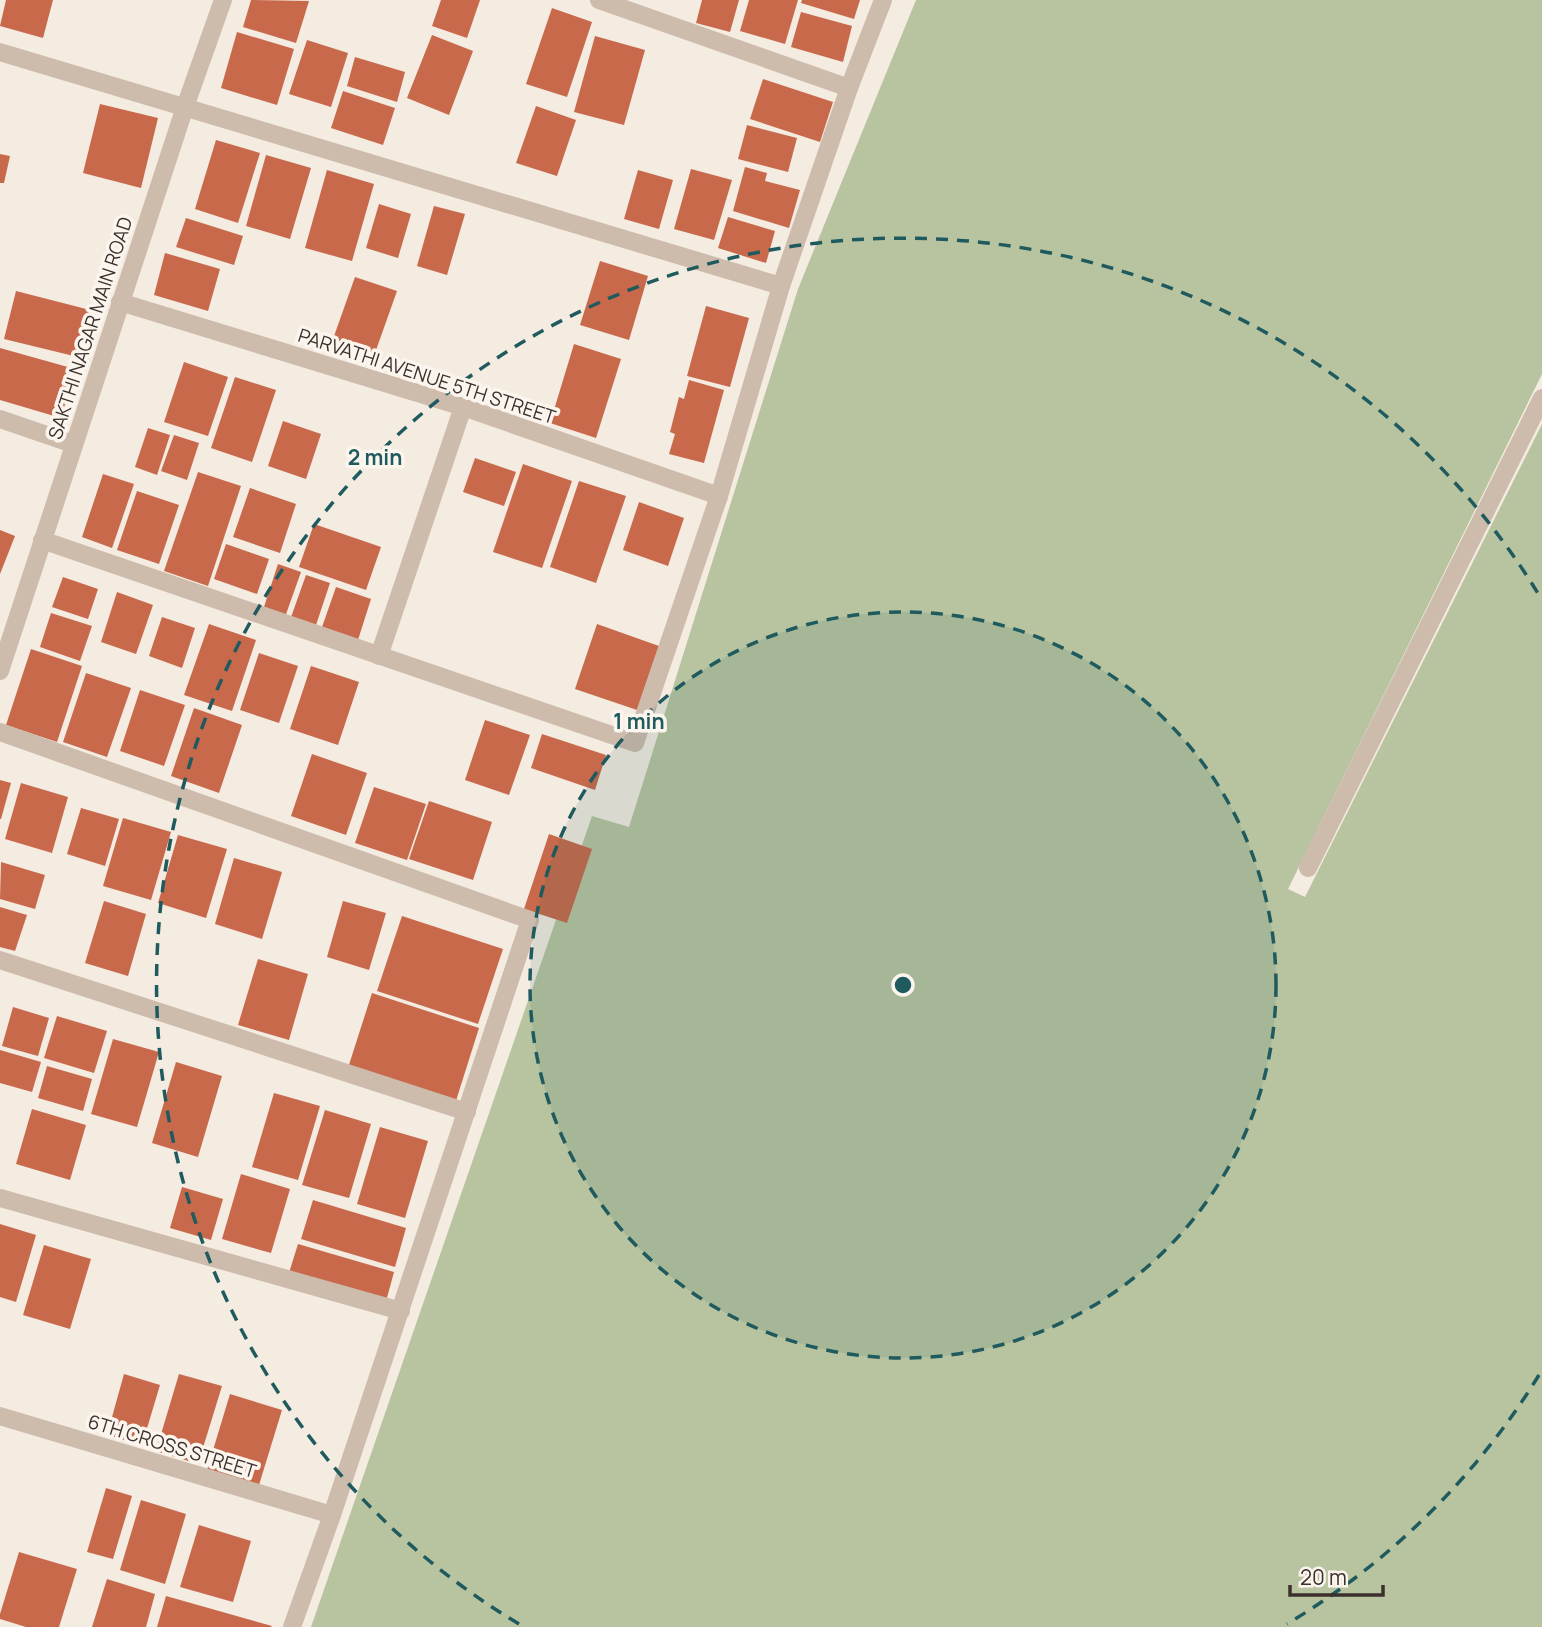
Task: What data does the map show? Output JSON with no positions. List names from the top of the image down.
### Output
{
  "streets": {
    "street": ["SAKTHI NAGAR MAIN ROAD", "PARVATHI AVENUE 5TH STREET", "6TH CROSS STREET"]
  },
  "crossings": [
    ["SAKTHI NAGAR MAIN ROAD", "PARVATHI AVENUE 5TH STREET"]
  ],
  "scale_bar": "20 m",
  "rings": ["2 min", "1 min"]
}
